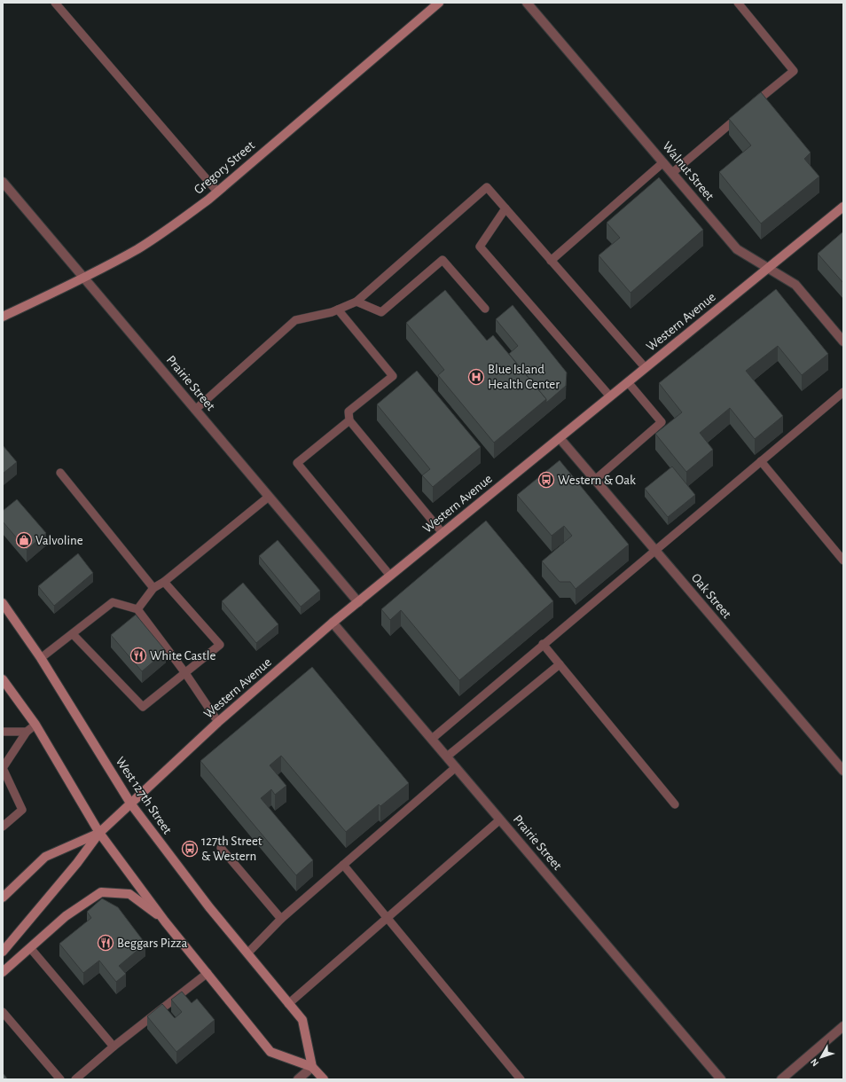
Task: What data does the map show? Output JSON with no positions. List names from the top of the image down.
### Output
{
  "streets": {
    "main road": ["Gregory Street", "Western Avenue", "West 127th Street"],
    "street": ["Walnut Street", "Prairie Street", "Oak Street"]
  },
  "crossings": [
    ["Gregory Street", "Prairie Street"],
    ["Walnut Street", "Western Avenue"],
    ["Western Avenue", "Prairie Street"],
    ["Western Avenue", "Oak Street"],
    ["Western Avenue", "West 127th Street"]
  ],
  "places": {
    "hospital": ["Blue Island Health Center"],
    "bus stop": ["Western & Oak", "127th Street & Western"],
    "shop": ["Valvoline"],
    "restaurant": ["White Castle", "Beggars Pizza"]
  },
  "north": "bottom left"
}
